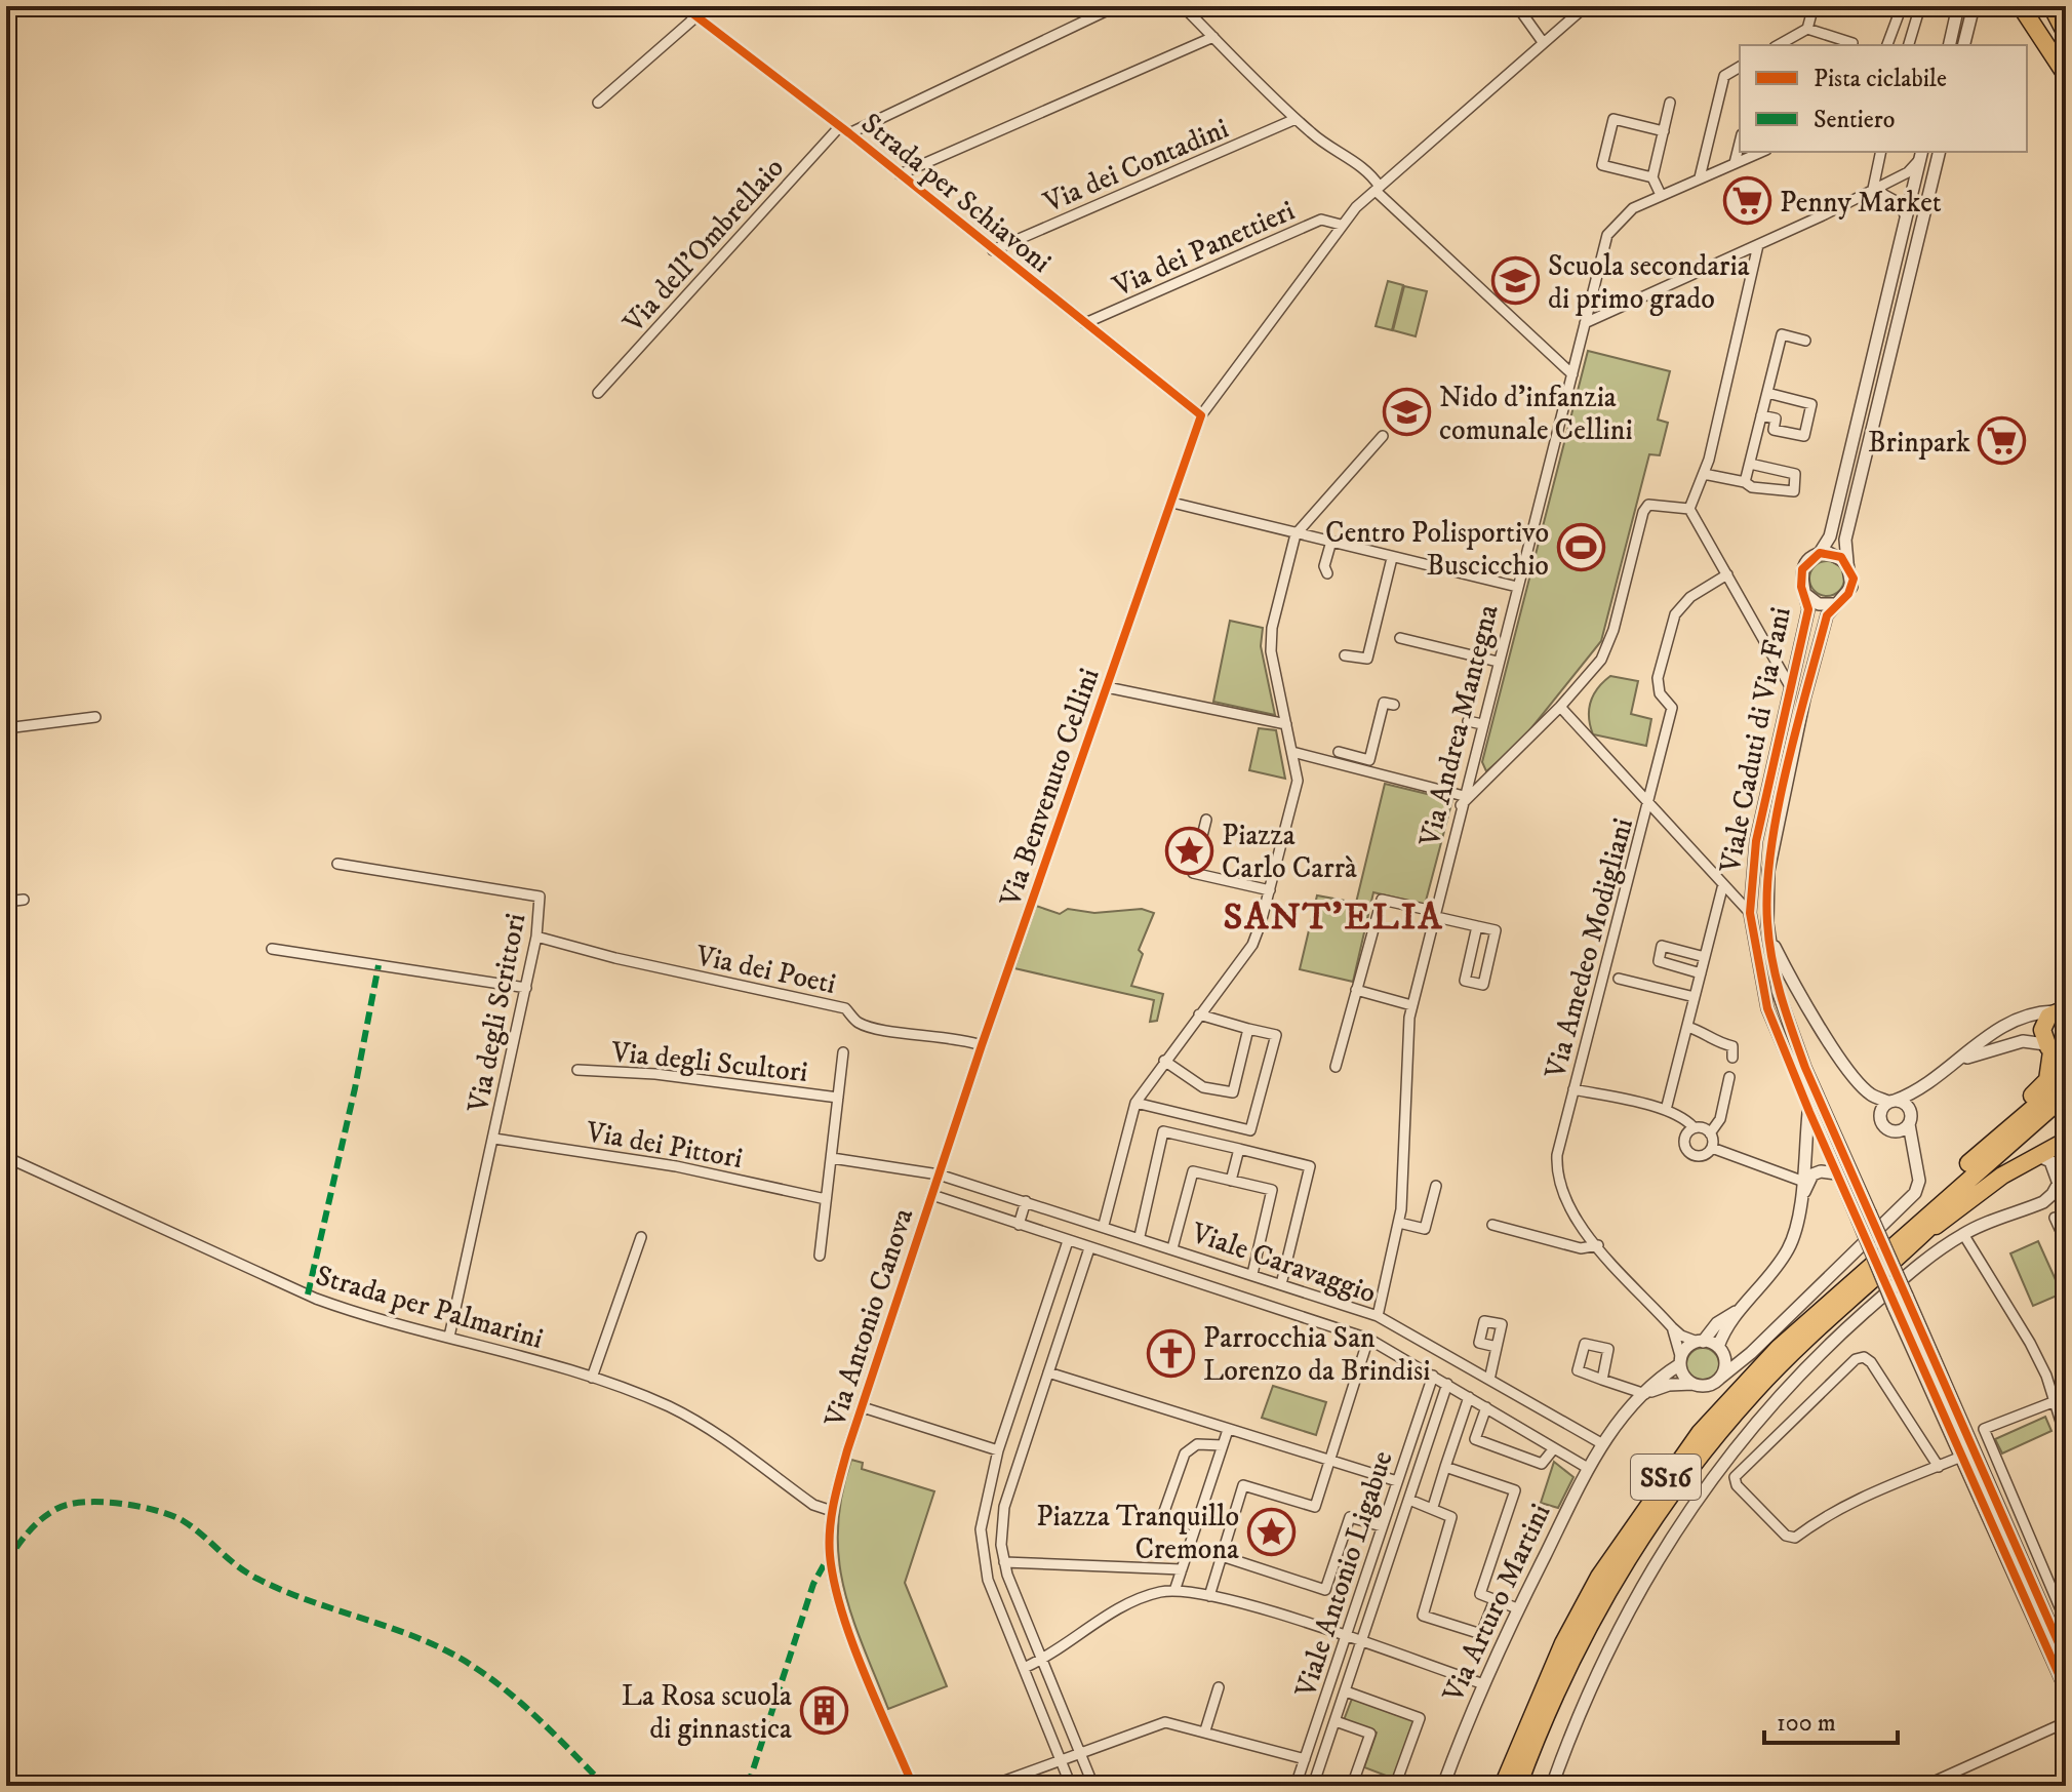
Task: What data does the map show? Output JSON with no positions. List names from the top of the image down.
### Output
{
  "streets": {
    "highway": ["SS16"],
    "street": [
      "Via dei Contadini",
      "Strada per Schiavoni",
      "Via dell'Ombrellaio",
      "Via dei Panettieri",
      "Via Andrea Mantegna",
      "Viale Caduti di Via Fani",
      "Via Benvenuto Cellini",
      "Via Amedeo Modigliani",
      "Via dei Poeti",
      "Via degli Scrittori",
      "Via degli Scultori",
      "Via dei Pittori",
      "Viale Caravaggio",
      "Strada per Palmarini",
      "Via Antonio Canova",
      "Viale Antonio Ligabue",
      "Via Arturo Martini"
    ]
  },
  "crossings": [
    ["Via dei Contadini", "Strada per Schiavoni"],
    ["Strada per Schiavoni", "Via dell'Ombrellaio"],
    ["Strada per Schiavoni", "Via dei Panettieri"],
    ["Strada per Schiavoni", "Via Benvenuto Cellini"],
    ["Via dei Panettieri", "Via Benvenuto Cellini"],
    ["Via Andrea Mantegna", "Viale Caravaggio"],
    ["Via Benvenuto Cellini", "Via dei Poeti"],
    ["Via Benvenuto Cellini", "Viale Caravaggio"],
    ["Via Benvenuto Cellini", "Via Antonio Canova"],
    ["Via Amedeo Modigliani", "Via Arturo Martini"],
    ["Via dei Poeti", "Via degli Scrittori"],
    ["Via degli Scrittori", "Via dei Pittori"],
    ["Via degli Scrittori", "Strada per Palmarini"],
    ["Viale Caravaggio", "Via Antonio Canova"],
    ["Viale Caravaggio", "Viale Antonio Ligabue"],
    ["Viale Caravaggio", "Via Arturo Martini"],
    ["Strada per Palmarini", "Via Antonio Canova"]
  ],
  "districts": ["SANT'ELIA"],
  "places": {
    "supermarket": ["Penny Market", "Brinpark"],
    "school or university": ["Scuola secondaria di primo grado", "Nido d'infanzia comunale Cellini"],
    "sports": ["Centro Polisportivo Buscicchio"],
    "place": ["Piazza Carlo Carrà", "Piazza Tranquillo Cremona"],
    "church": ["Parrocchia San Lorenzo da Brindisi"],
    "building": ["La Rosa scuola di ginnastica"]
  },
  "legend": ["Pista ciclabile", "Sentiero"],
  "scale_bar": "100 m"
}
